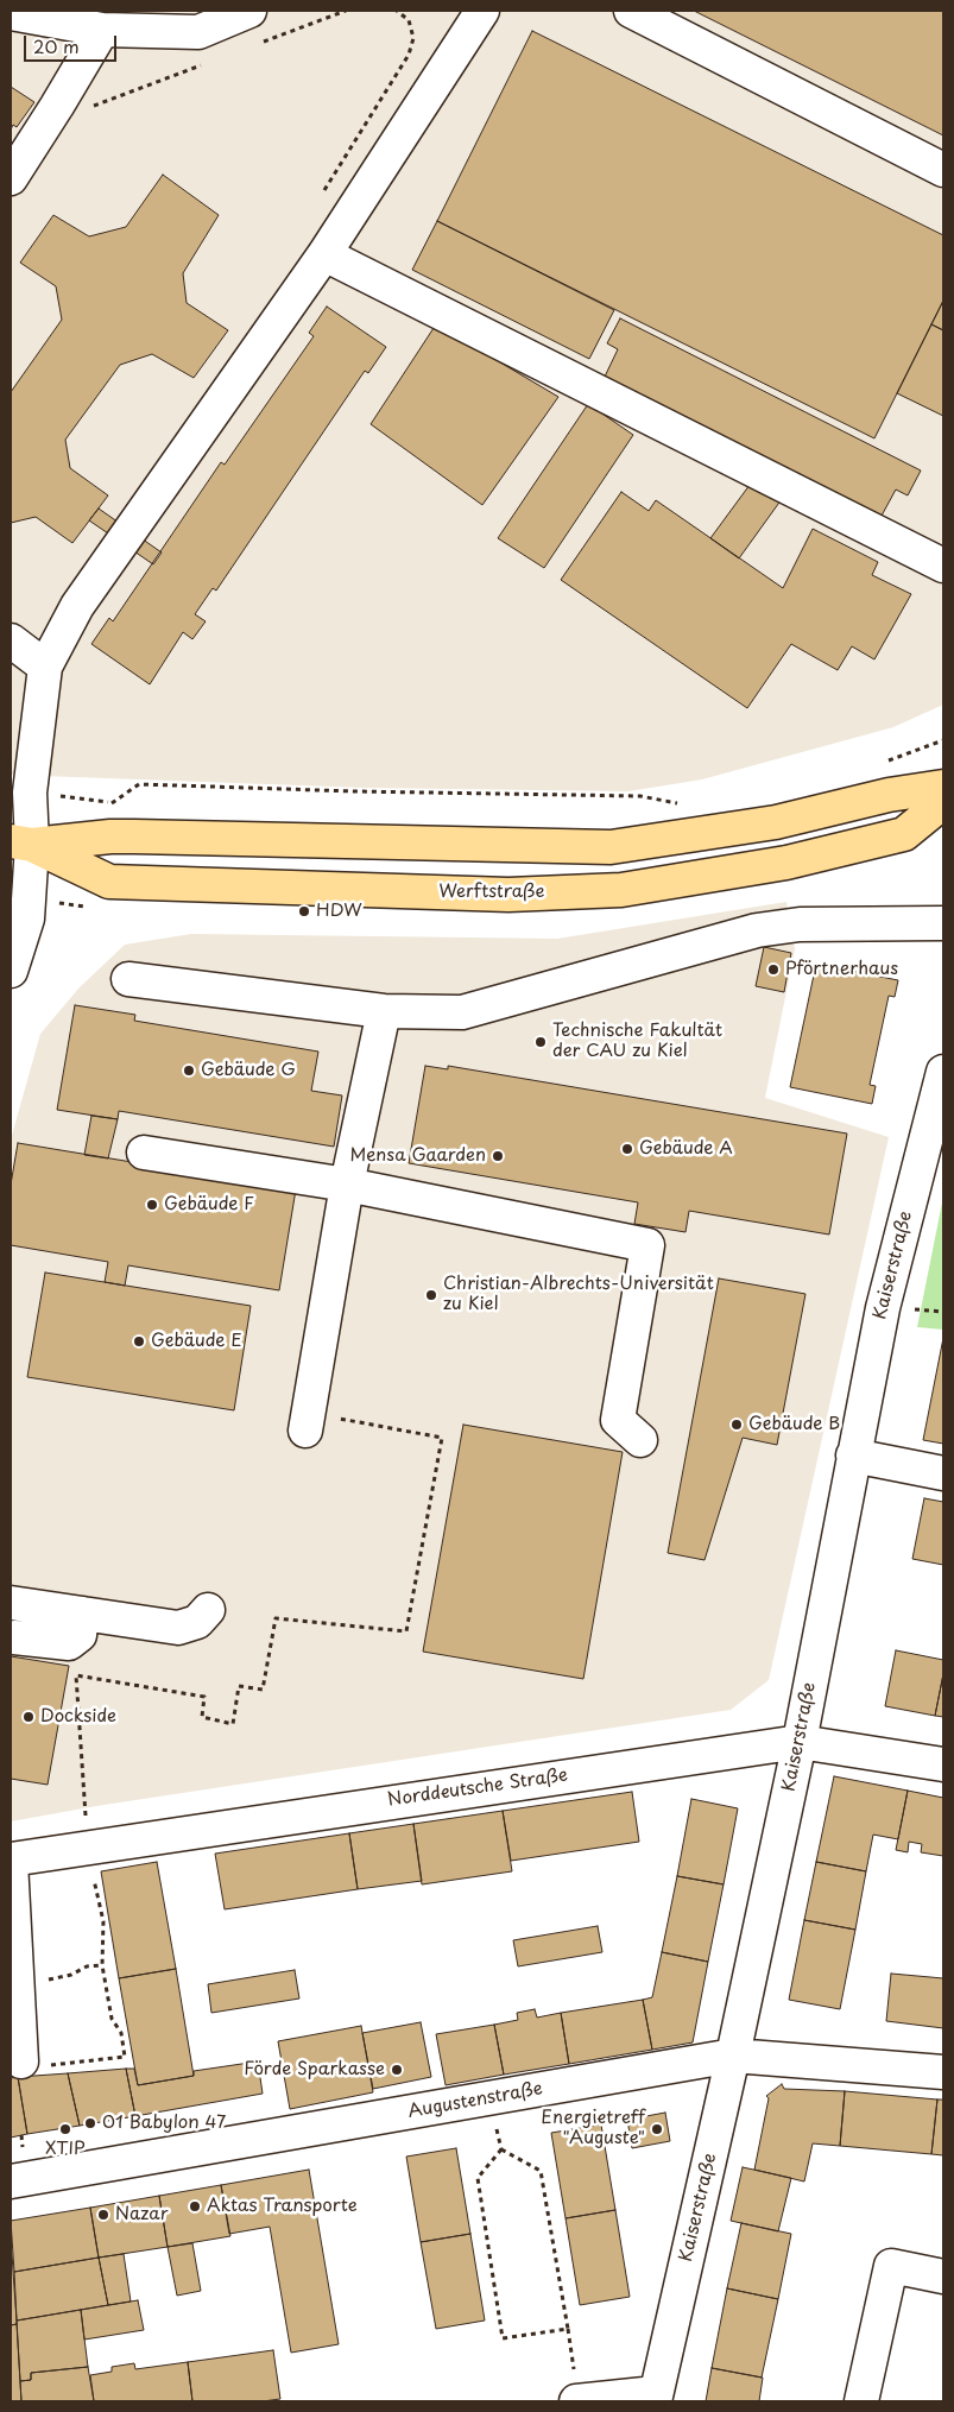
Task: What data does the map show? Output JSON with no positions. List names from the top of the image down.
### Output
{
  "streets": {
    "main road": ["Werftstraße"],
    "street": ["Kaiserstraße", "Norddeutsche Straße", "Augustenstraße"]
  },
  "crossings": [
    ["Kaiserstraße", "Norddeutsche Straße"],
    ["Kaiserstraße", "Augustenstraße"]
  ],
  "places": [
    "HDW",
    "Pförtnerhaus",
    "Technische Fakultät der CAU zu Kiel",
    "Gebäude G",
    "Gebäude A",
    "Mensa Gaarden",
    "Gebäude F",
    "Christian-Albrechts-Universität zu Kiel",
    "Gebäude E",
    "Gebäude B",
    "Dockside",
    "Förde Sparkasse",
    "01 Babylon 47",
    "XTIP",
    "Energietreff \"Auguste\"",
    "Aktas Transporte",
    "Nazar"
  ],
  "scale_bar": "20 m"
}
